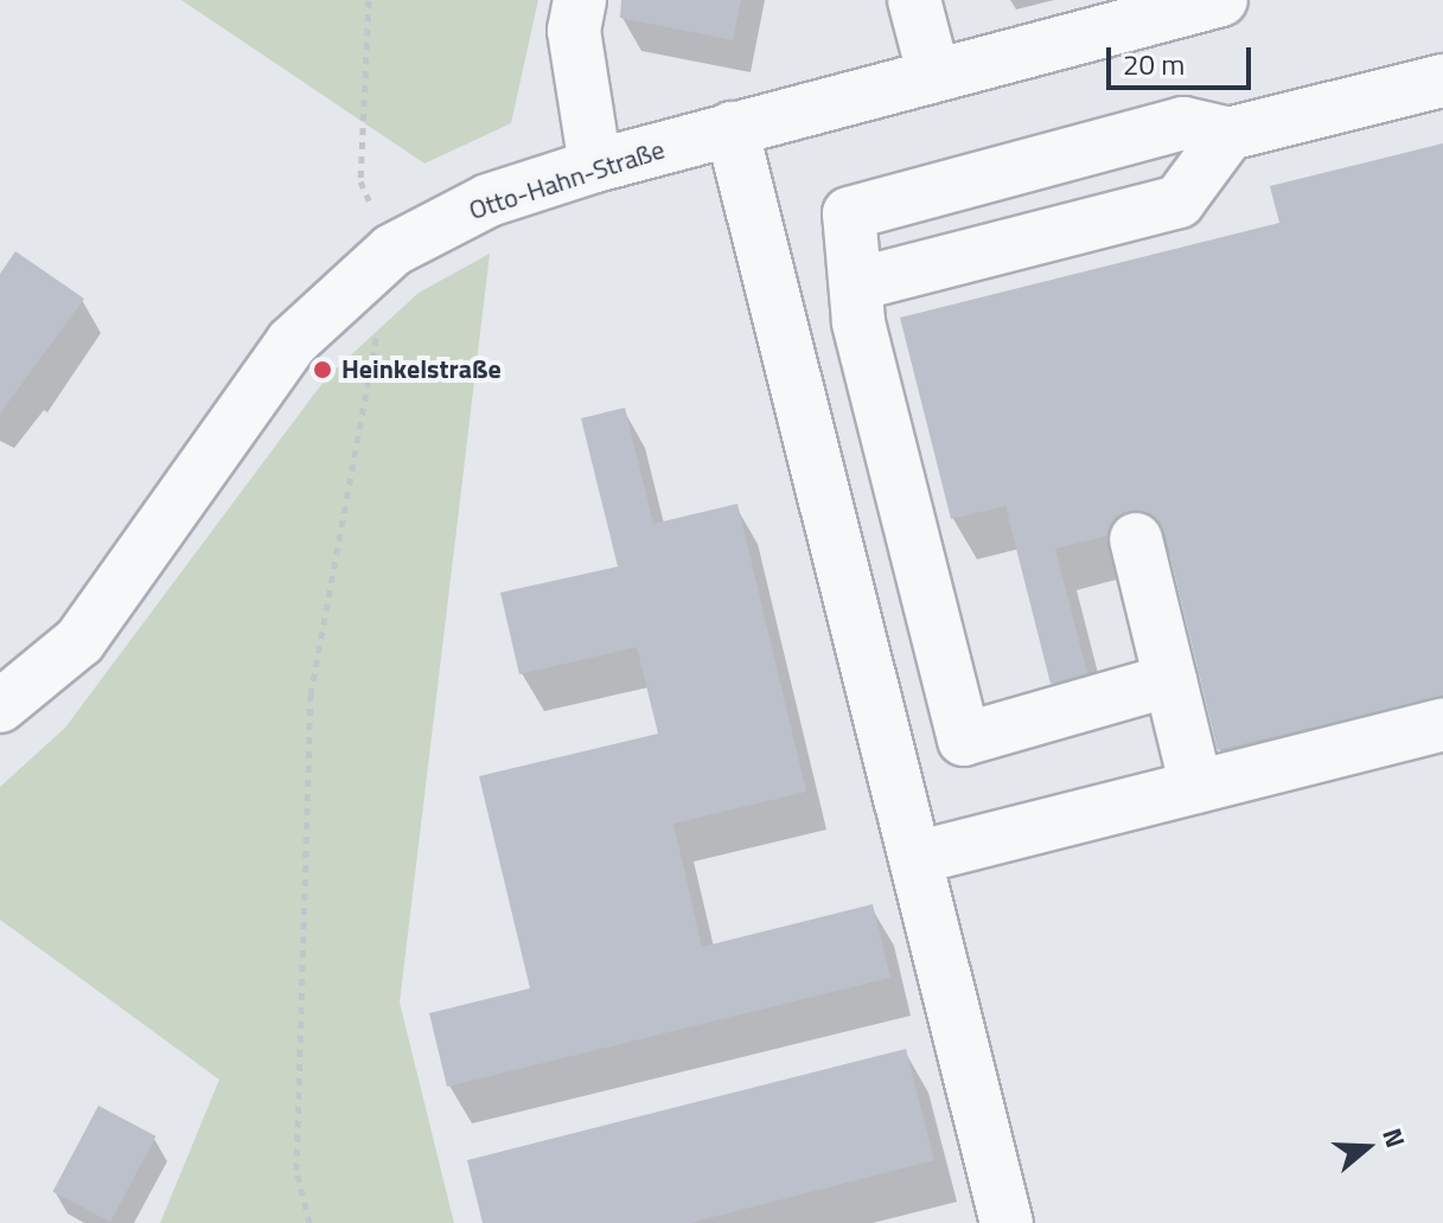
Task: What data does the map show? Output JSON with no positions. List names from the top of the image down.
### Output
{
  "streets": {
    "street": ["Otto-Hahn-Straße"]
  },
  "places": ["Heinkelstraße"],
  "scale_bar": "20 m",
  "north": "right"
}
